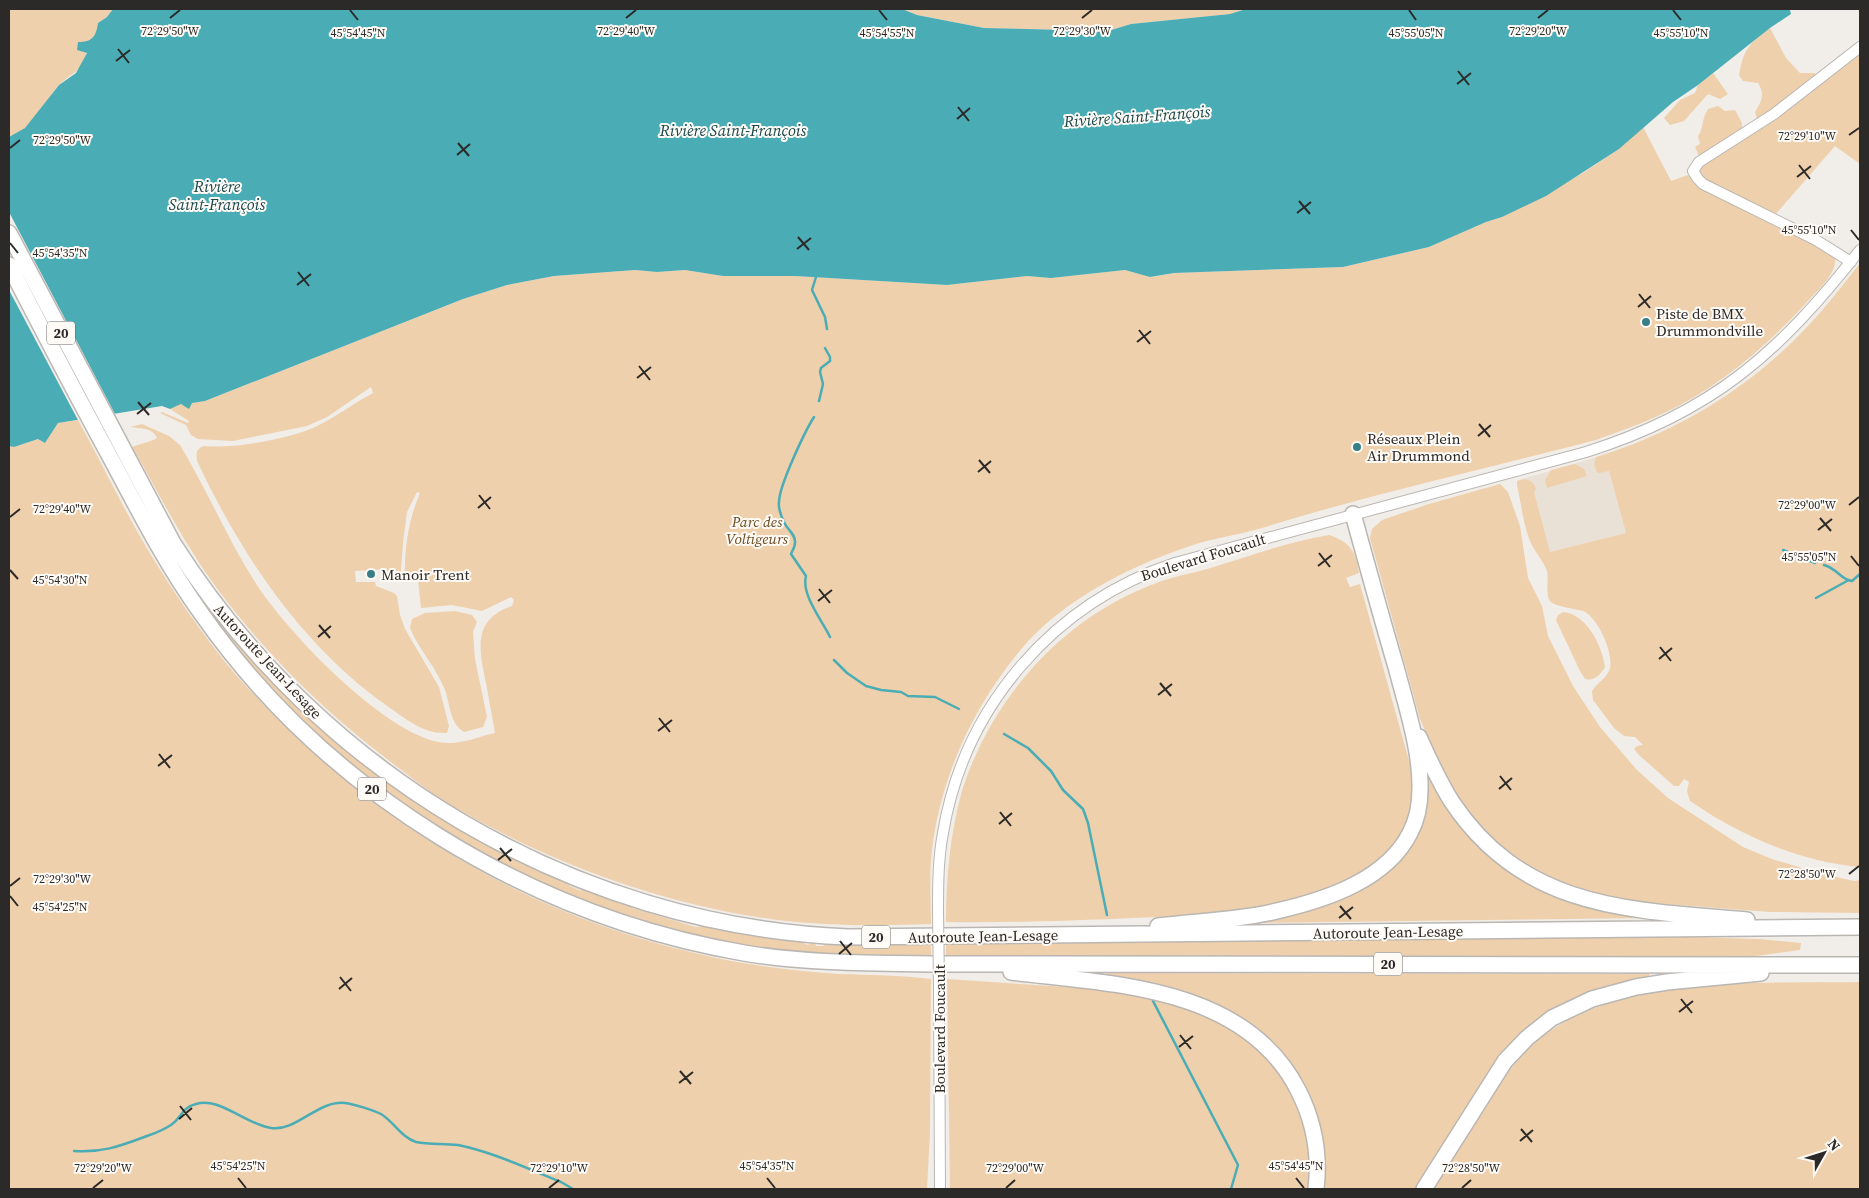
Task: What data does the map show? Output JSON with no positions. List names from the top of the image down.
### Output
{
  "streets": {
    "highway": ["20", "Autoroute Jean-Lesage"],
    "street": ["Boulevard Foucault"]
  },
  "water": ["Rivière Saint-François"],
  "parks": ["Parc des Voltigeurs"],
  "places": ["Piste de BMX Drummondville", "Réseaux Plein Air Drummond", "Manoir Trent"],
  "north": "top right",
  "coordinates": [
    "72°29'50\"W",
    "72°29'40\"W",
    "72°29'30\"W",
    "72°29'20\"W",
    "45°54'45\"N",
    "45°54'55\"N",
    "45°55'05\"N",
    "45°55'10\"N",
    "72°29'10\"W",
    "45°54'35\"N",
    "72°29'00\"W",
    "45°54'30\"N",
    "72°28'50\"W",
    "45°54'25\"N"
  ]
}
